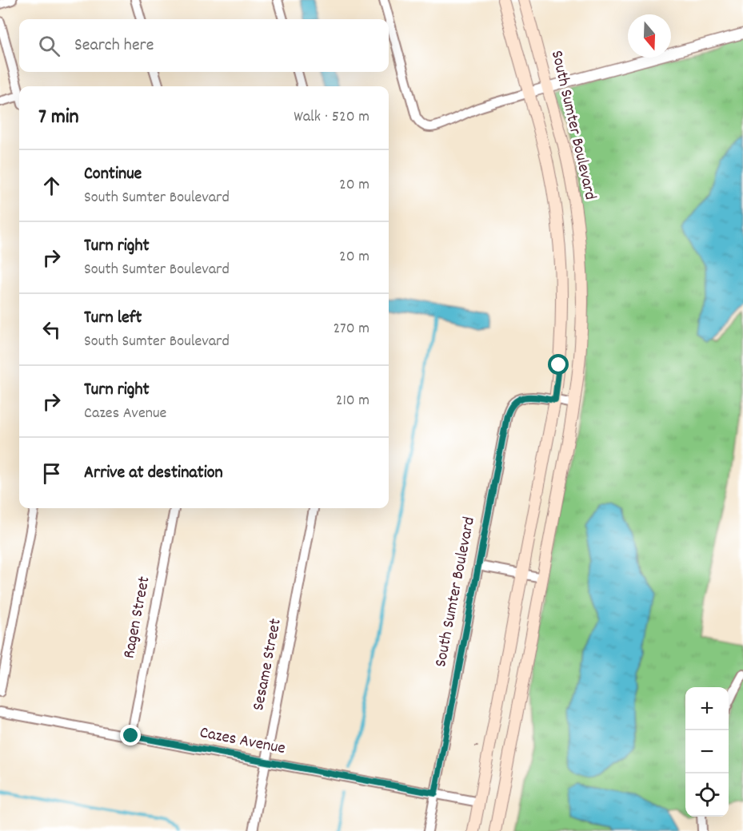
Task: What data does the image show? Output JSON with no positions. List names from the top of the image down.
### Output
{
  "streets": {
    "main road": ["South Sumter Boulevard"],
    "street": ["Ragen Street", "Sesame Street", "Cazes Avenue"]
  },
  "crossings": [
    ["South Sumter Boulevard", "Cazes Avenue"],
    ["Ragen Street", "Cazes Avenue"],
    ["Sesame Street", "Cazes Avenue"]
  ],
  "north": "bottom",
  "page": {
    "search": "Search here",
    "heading": ["7 min", "Walk · 520 m"],
    "list": [
      ["Continue", "South Sumter Boulevard", "20 m"],
      ["Turn right", "South Sumter Boulevard", "20 m"],
      ["Turn left", "South Sumter Boulevard", "270 m"],
      ["Turn right", "Cazes Avenue", "210 m"],
      "Arrive at destination"
    ],
    "map_buttons": ["+", "−"]
  }
}
